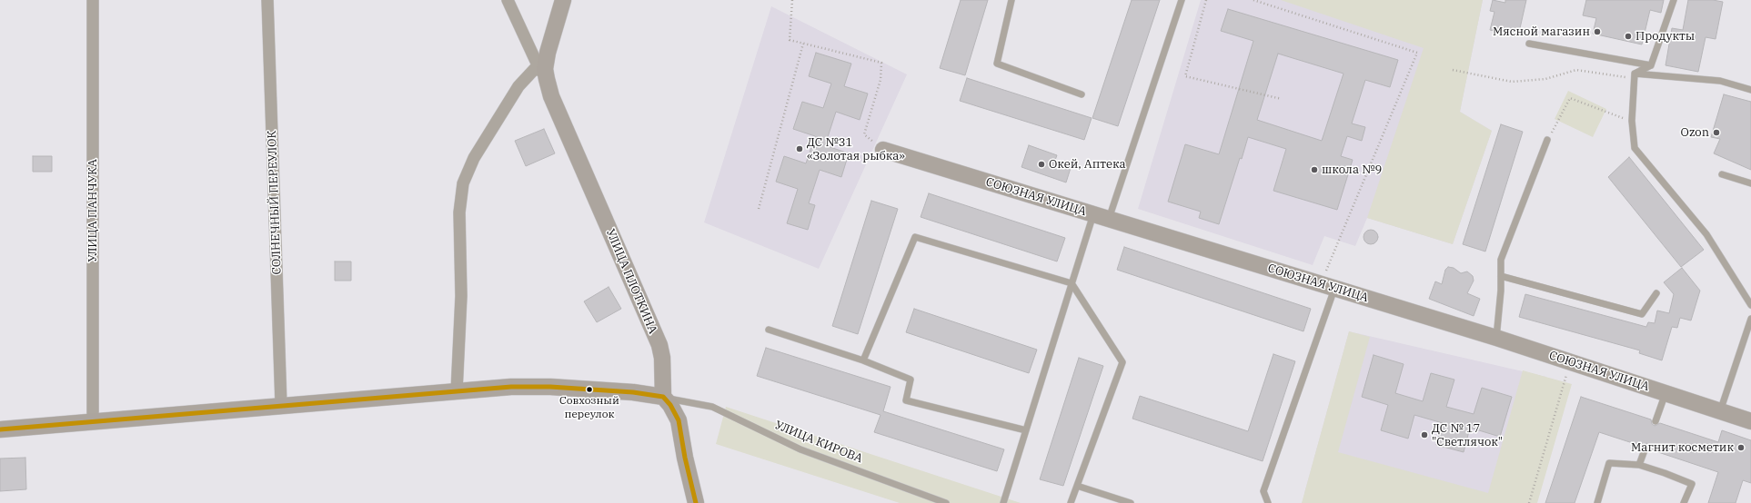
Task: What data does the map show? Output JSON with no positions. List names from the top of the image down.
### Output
{
  "streets": {
    "street": [
      "СОЮЗНАЯ УЛИЦА",
      "СОЛНЕЧНЫЙ ПЕРЕУЛОК",
      "УЛИЦА ПАНЧУКА",
      "УЛИЦА ПЛОТКИНА"
    ],
    "lane": ["УЛИЦА КИРОВА"]
  },
  "crossings": [
    ["УЛИЦА ПЛОТКИНА", "УЛИЦА КИРОВА"]
  ],
  "places": [
    "Мясной магазин",
    "Продукты",
    "Ozon",
    "ДС №31 «Золотая рыбка»",
    "Окей, Аптека",
    "школа №9",
    "Совхозный переулок",
    "ДС № 17 \"Светлячок\"",
    "Магнит косметик"
  ]
}
